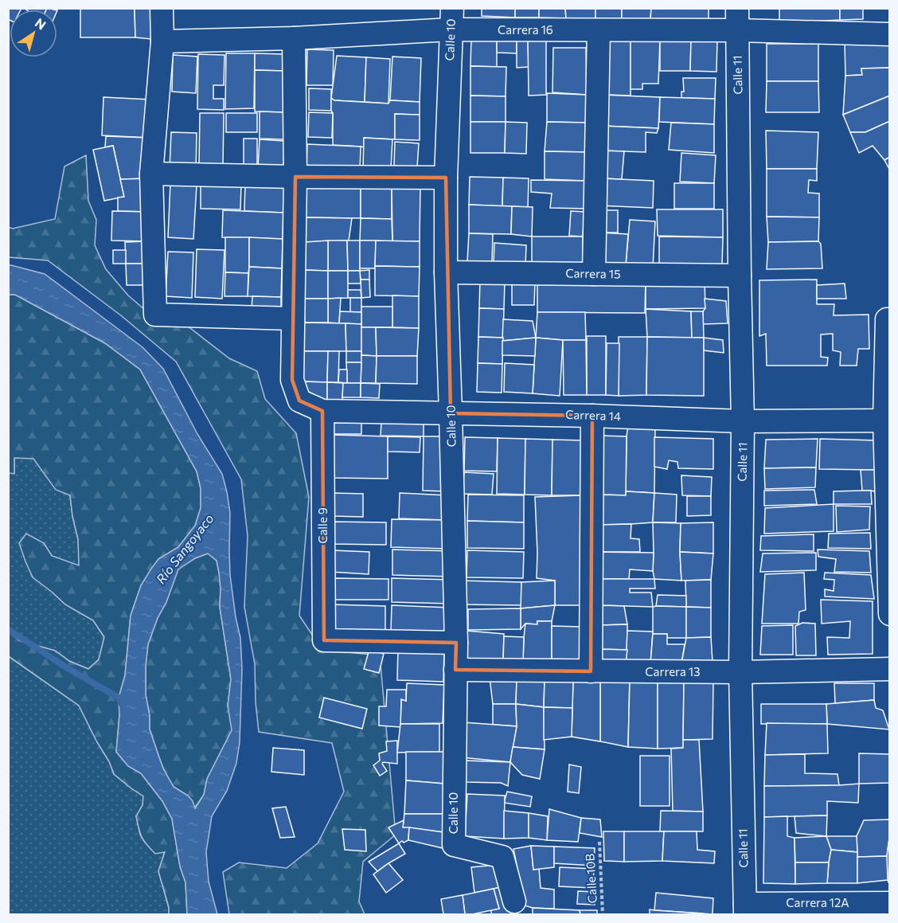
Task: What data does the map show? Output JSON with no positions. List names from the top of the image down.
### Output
{
  "streets": {
    "street": [
      "Carrera 16",
      "Calle 10",
      "Calle 11",
      "Carrera 15",
      "Carrera 14",
      "Calle 9",
      "Carrera 13",
      "Carrera 12A"
    ],
    "path": ["Calle 10B"]
  },
  "crossings": [
    ["Carrera 16", "Calle 10"],
    ["Carrera 16", "Calle 11"],
    ["Calle 10", "Carrera 15"],
    ["Calle 10", "Carrera 14"],
    ["Calle 10", "Calle 9"],
    ["Calle 10", "Carrera 13"],
    ["Calle 11", "Carrera 15"],
    ["Calle 11", "Carrera 14"],
    ["Calle 11", "Carrera 13"],
    ["Calle 11", "Carrera 12A"],
    ["Carrera 14", "Calle 9"]
  ],
  "water": ["Río Sangoyaco"],
  "north": "top right"
}
